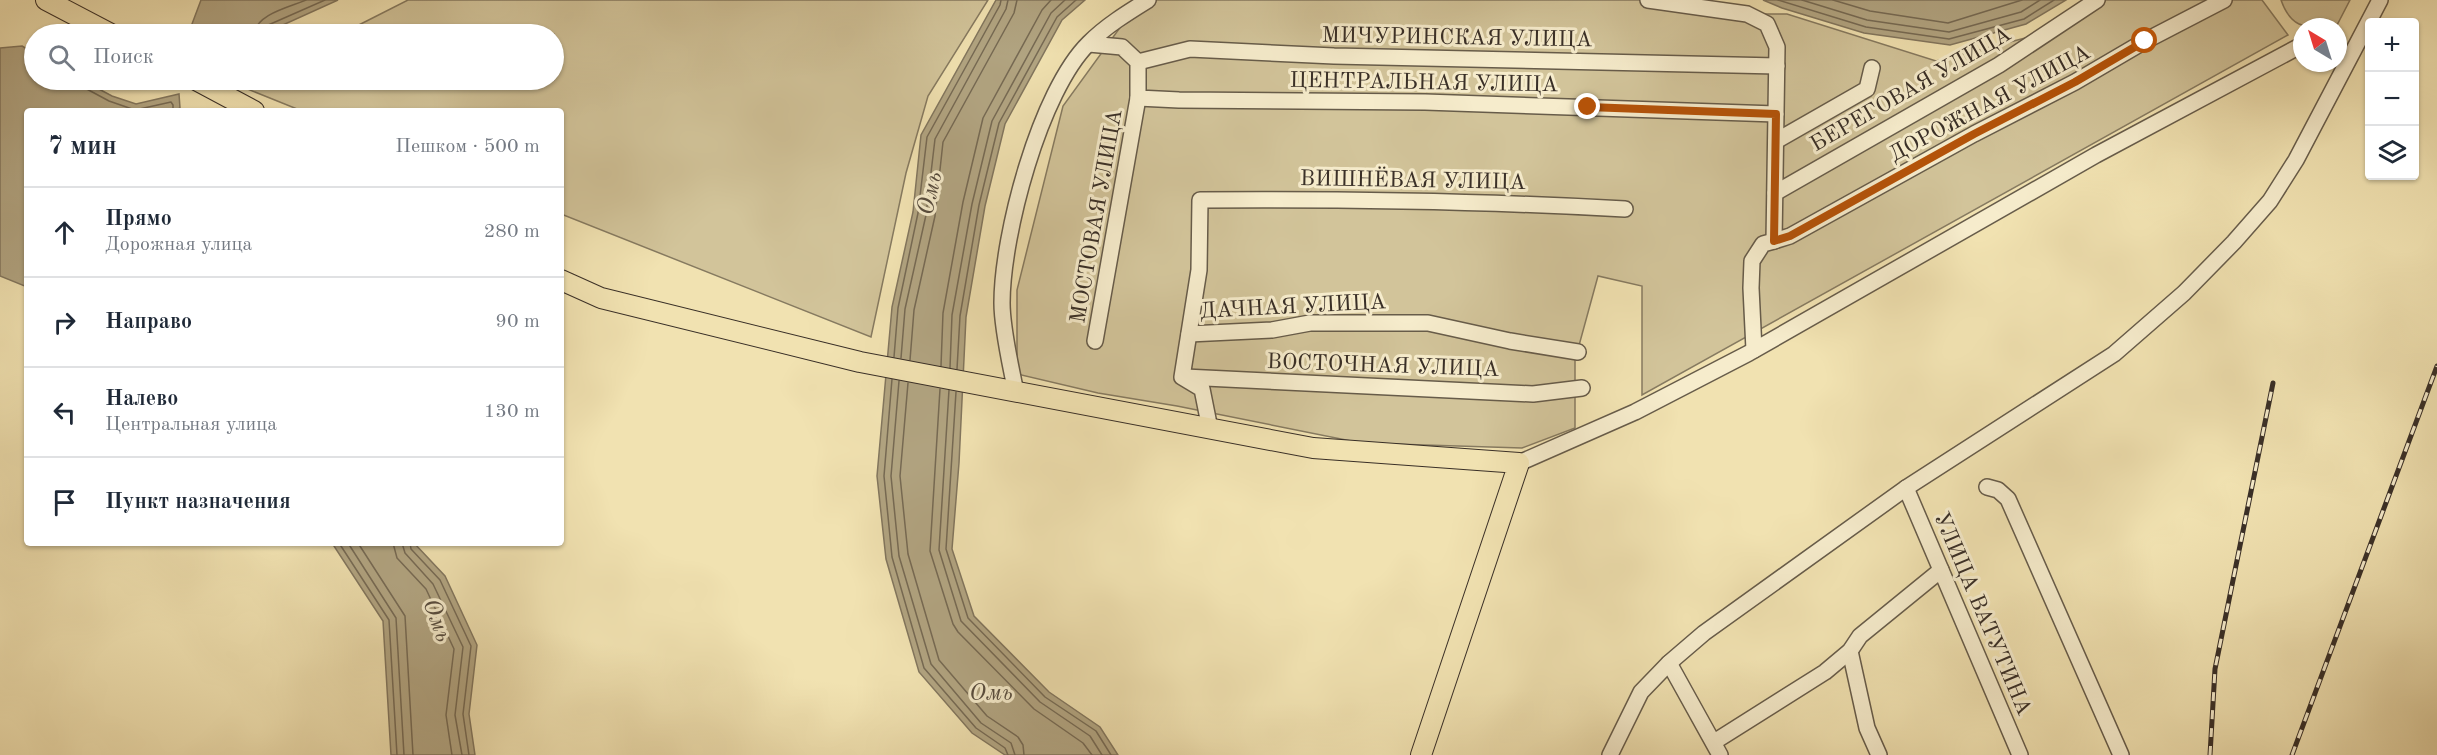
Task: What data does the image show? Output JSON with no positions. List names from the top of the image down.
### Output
{
  "streets": {
    "street": [
      "МИЧУРИНСКАЯ УЛИЦА",
      "ЦЕНТРАЛЬНАЯ УЛИЦА",
      "БЕРЕГОВАЯ УЛИЦА",
      "ДОРОЖНАЯ УЛИЦА",
      "ВИШНЁВАЯ УЛИЦА",
      "МОСТОВАЯ УЛИЦА",
      "ДАЧНАЯ УЛИЦА",
      "ВОСТОЧНАЯ УЛИЦА",
      "УЛИЦА ВАТУТИНА"
    ]
  },
  "crossings": [
    ["МИЧУРИНСКАЯ УЛИЦА", "МОСТОВАЯ УЛИЦА"],
    ["ЦЕНТРАЛЬНАЯ УЛИЦА", "МОСТОВАЯ УЛИЦА"],
    ["ВИШНЁВАЯ УЛИЦА", "ДАЧНАЯ УЛИЦА"]
  ],
  "water": ["Омь"],
  "north": "top left",
  "page": {
    "map_buttons": ["+", "−"],
    "search": "Поиск",
    "heading": ["7 мин", "Пешком · 500 m"],
    "list": [
      ["Прямо", "Дорожная улица", "280 m"],
      ["Направо", "90 m"],
      ["Налево", "Центральная улица", "130 m"],
      "Пункт назначения"
    ]
  }
}
